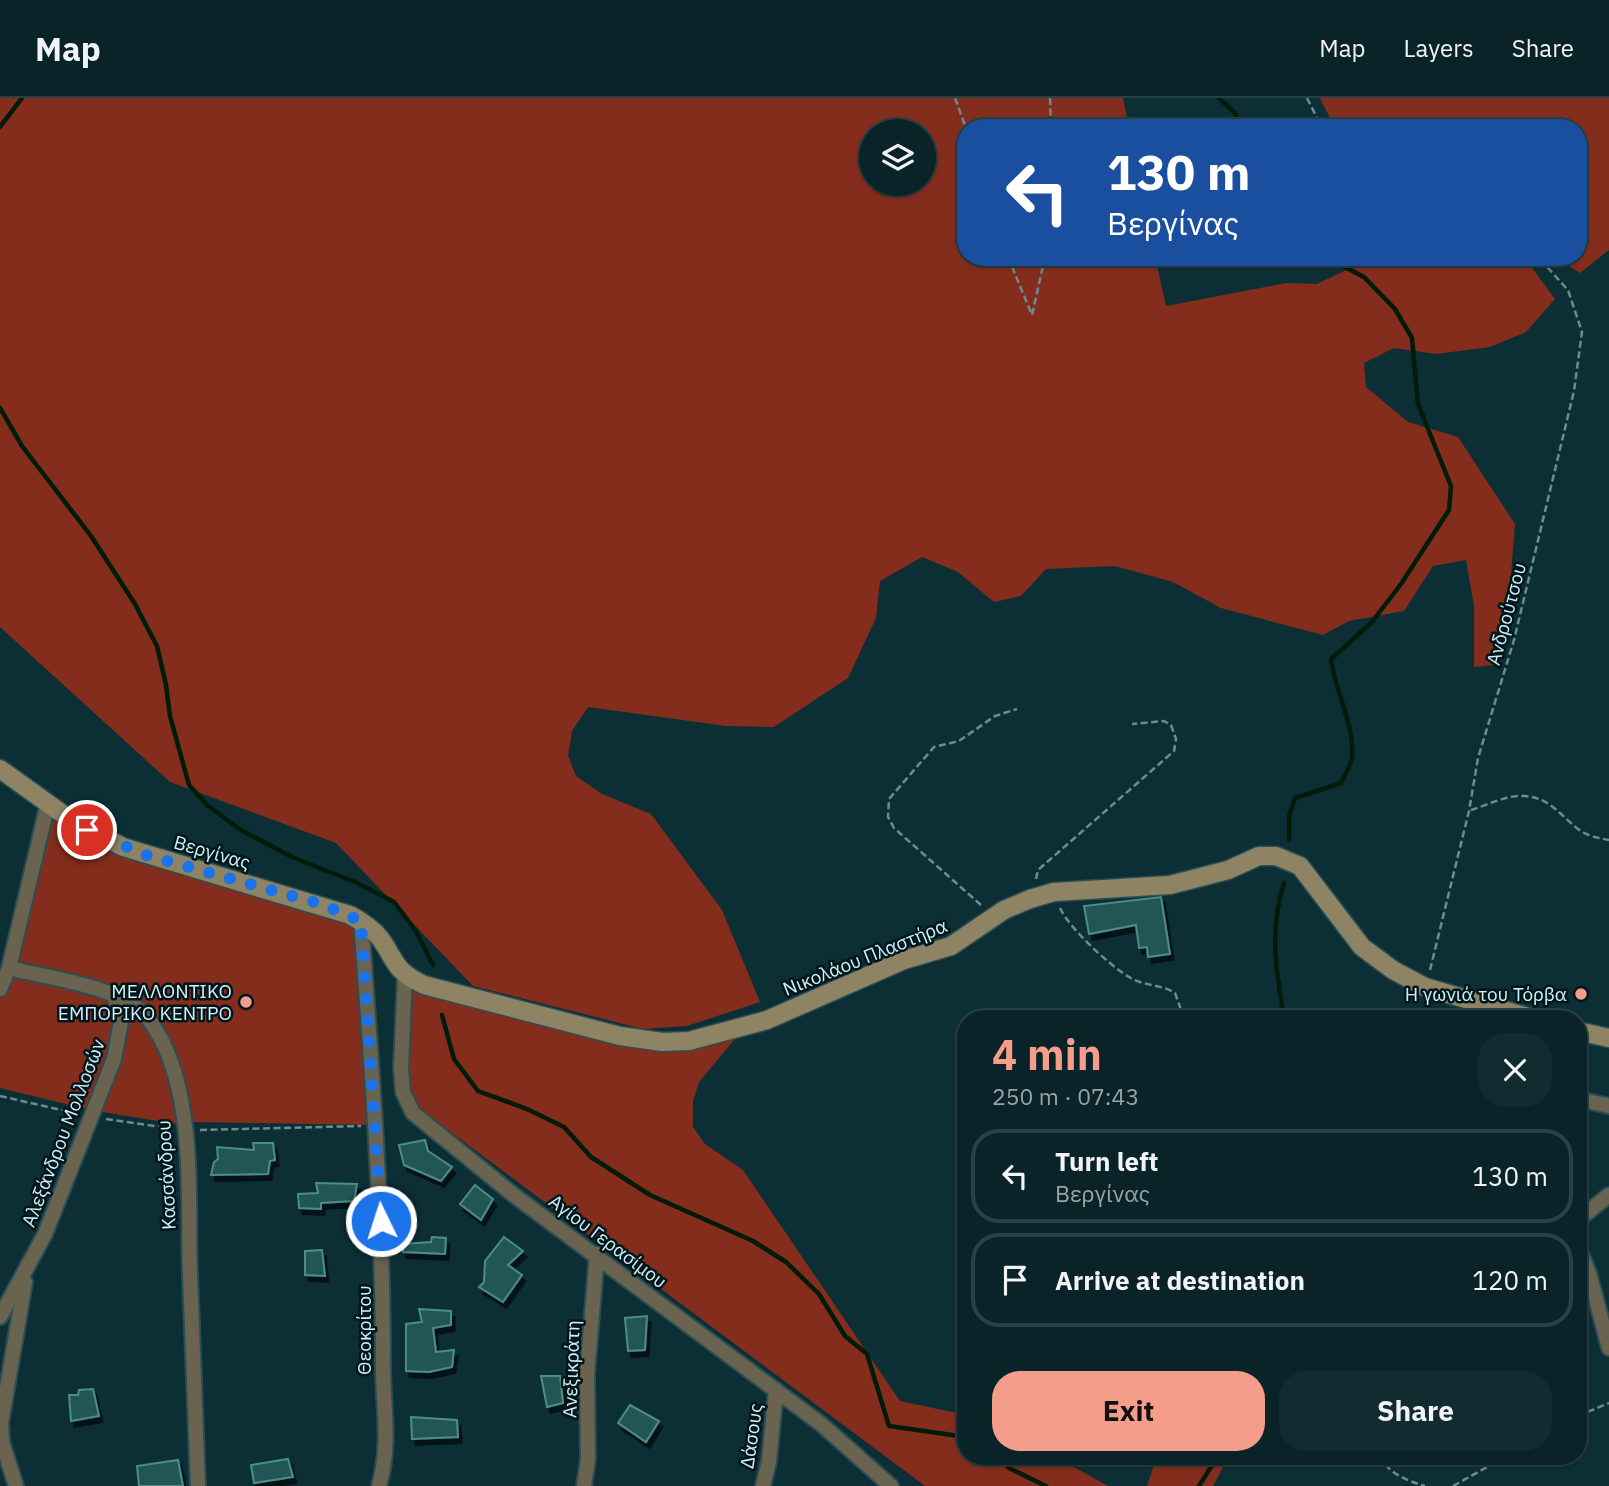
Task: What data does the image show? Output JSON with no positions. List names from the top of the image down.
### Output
{
  "streets": {
    "street": [
      "Βεργίνας",
      "Νικολάου Πλαστήρα",
      "Αλεξάνδρου Μολλοσών",
      "Κασσάνδρου",
      "Αγίου Γερασίμου",
      "Θεοκρίτου",
      "Ανεξικράτη",
      "Δάσους"
    ],
    "path": ["Ανδρούτσου"]
  },
  "crossings": [
    ["Ανδρούτσου", "Νικολάου Πλαστήρα"],
    ["Βεργίνας", "Νικολάου Πλαστήρα"],
    ["Βεργίνας", "Αγίου Γερασίμου"],
    ["Βεργίνας", "Θεοκρίτου"],
    ["Νικολάου Πλαστήρα", "Αγίου Γερασίμου"],
    ["Αλεξάνδρου Μολλοσών", "Κασσάνδρου"],
    ["Αγίου Γερασίμου", "Ανεξικράτη"],
    ["Αγίου Γερασίμου", "Δάσους"]
  ],
  "places": ["Η γωνιά του Τόρβα", "ΜΕΛΛΟΝΤΙΚΟ ΕΜΠΟΡΙΚΟ ΚΕΝΤΡΟ"],
  "page": {
    "header": "Map",
    "nav": ["Map", "Layers", "Share"],
    "turn": ["130 m", "Βεργίνας"],
    "heading": ["4 min", "250 m · 07:43"],
    "list": [
      {
        "name": "Turn left",
        "note": "Βεργίνας",
        "value": "130 m"
      },
      {
        "name": "Arrive at destination",
        "value": "120 m"
      }
    ],
    "buttons": ["Exit", "Share"]
  }
}
